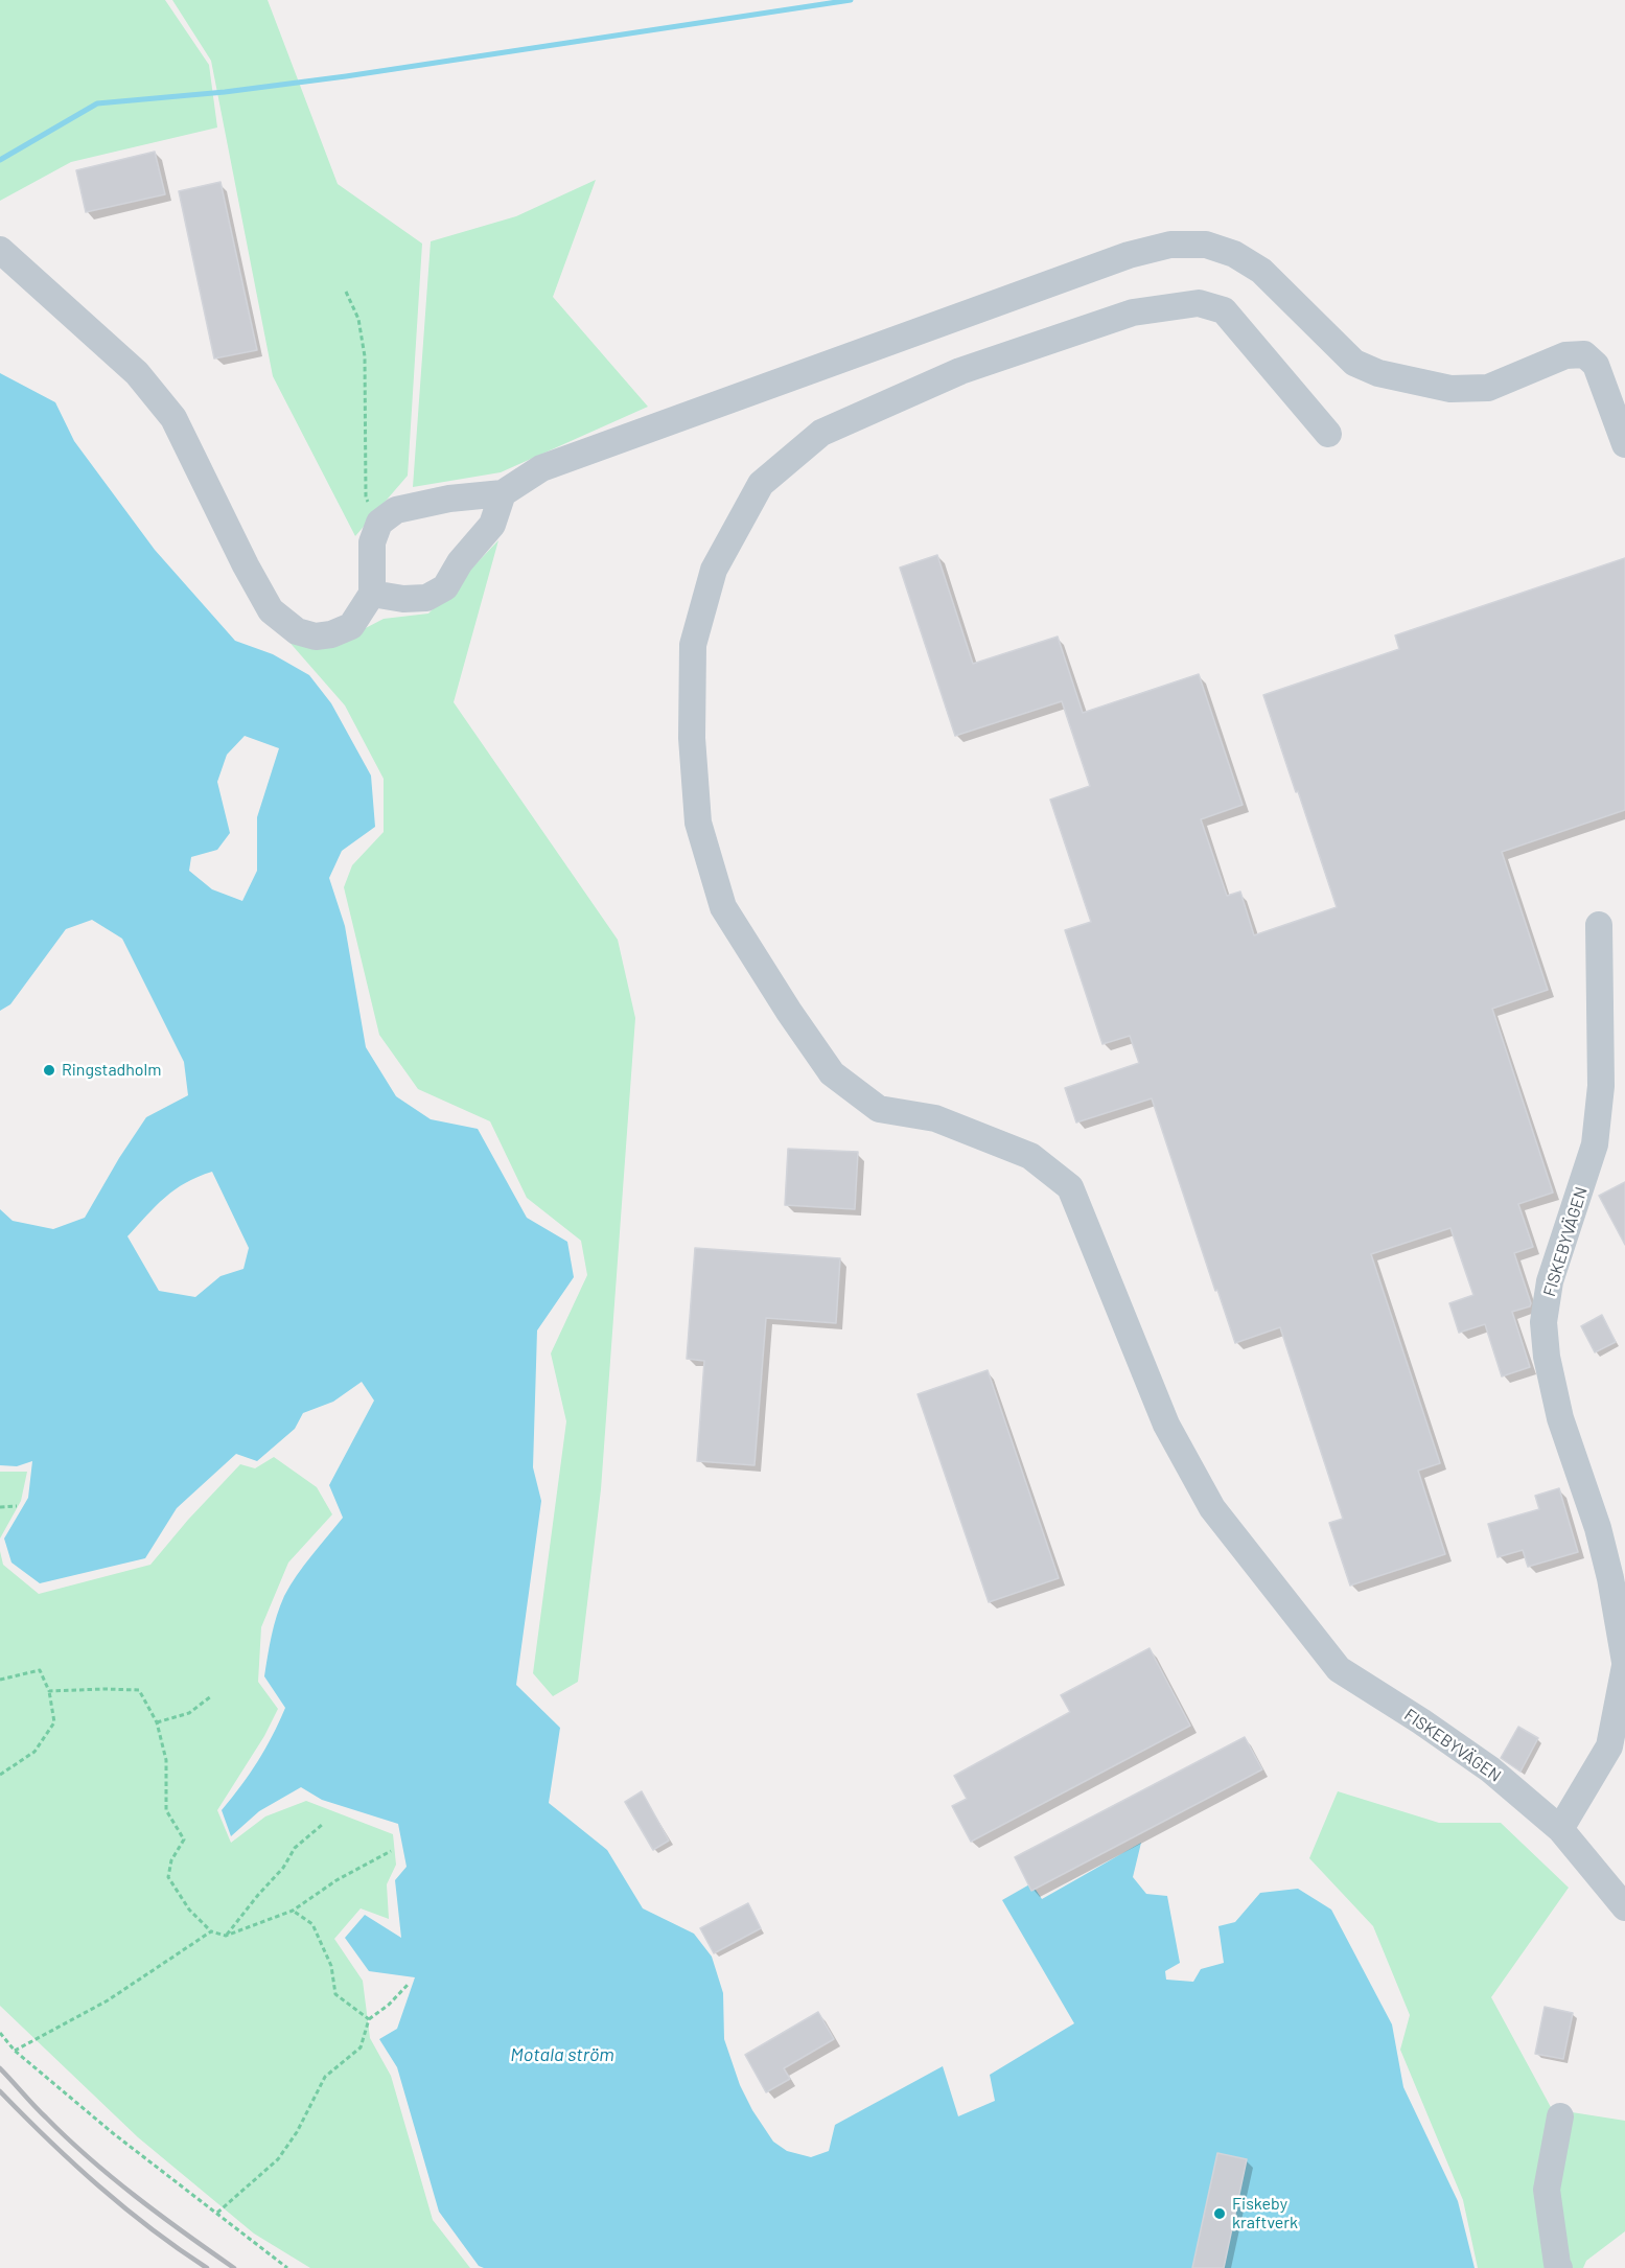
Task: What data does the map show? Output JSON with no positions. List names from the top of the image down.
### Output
{
  "streets": {
    "street": ["FISKEBYVÄGEN"]
  },
  "water": ["Motala ström"],
  "places": ["Ringstadholm", "Fiskeby kraftverk"]
}
